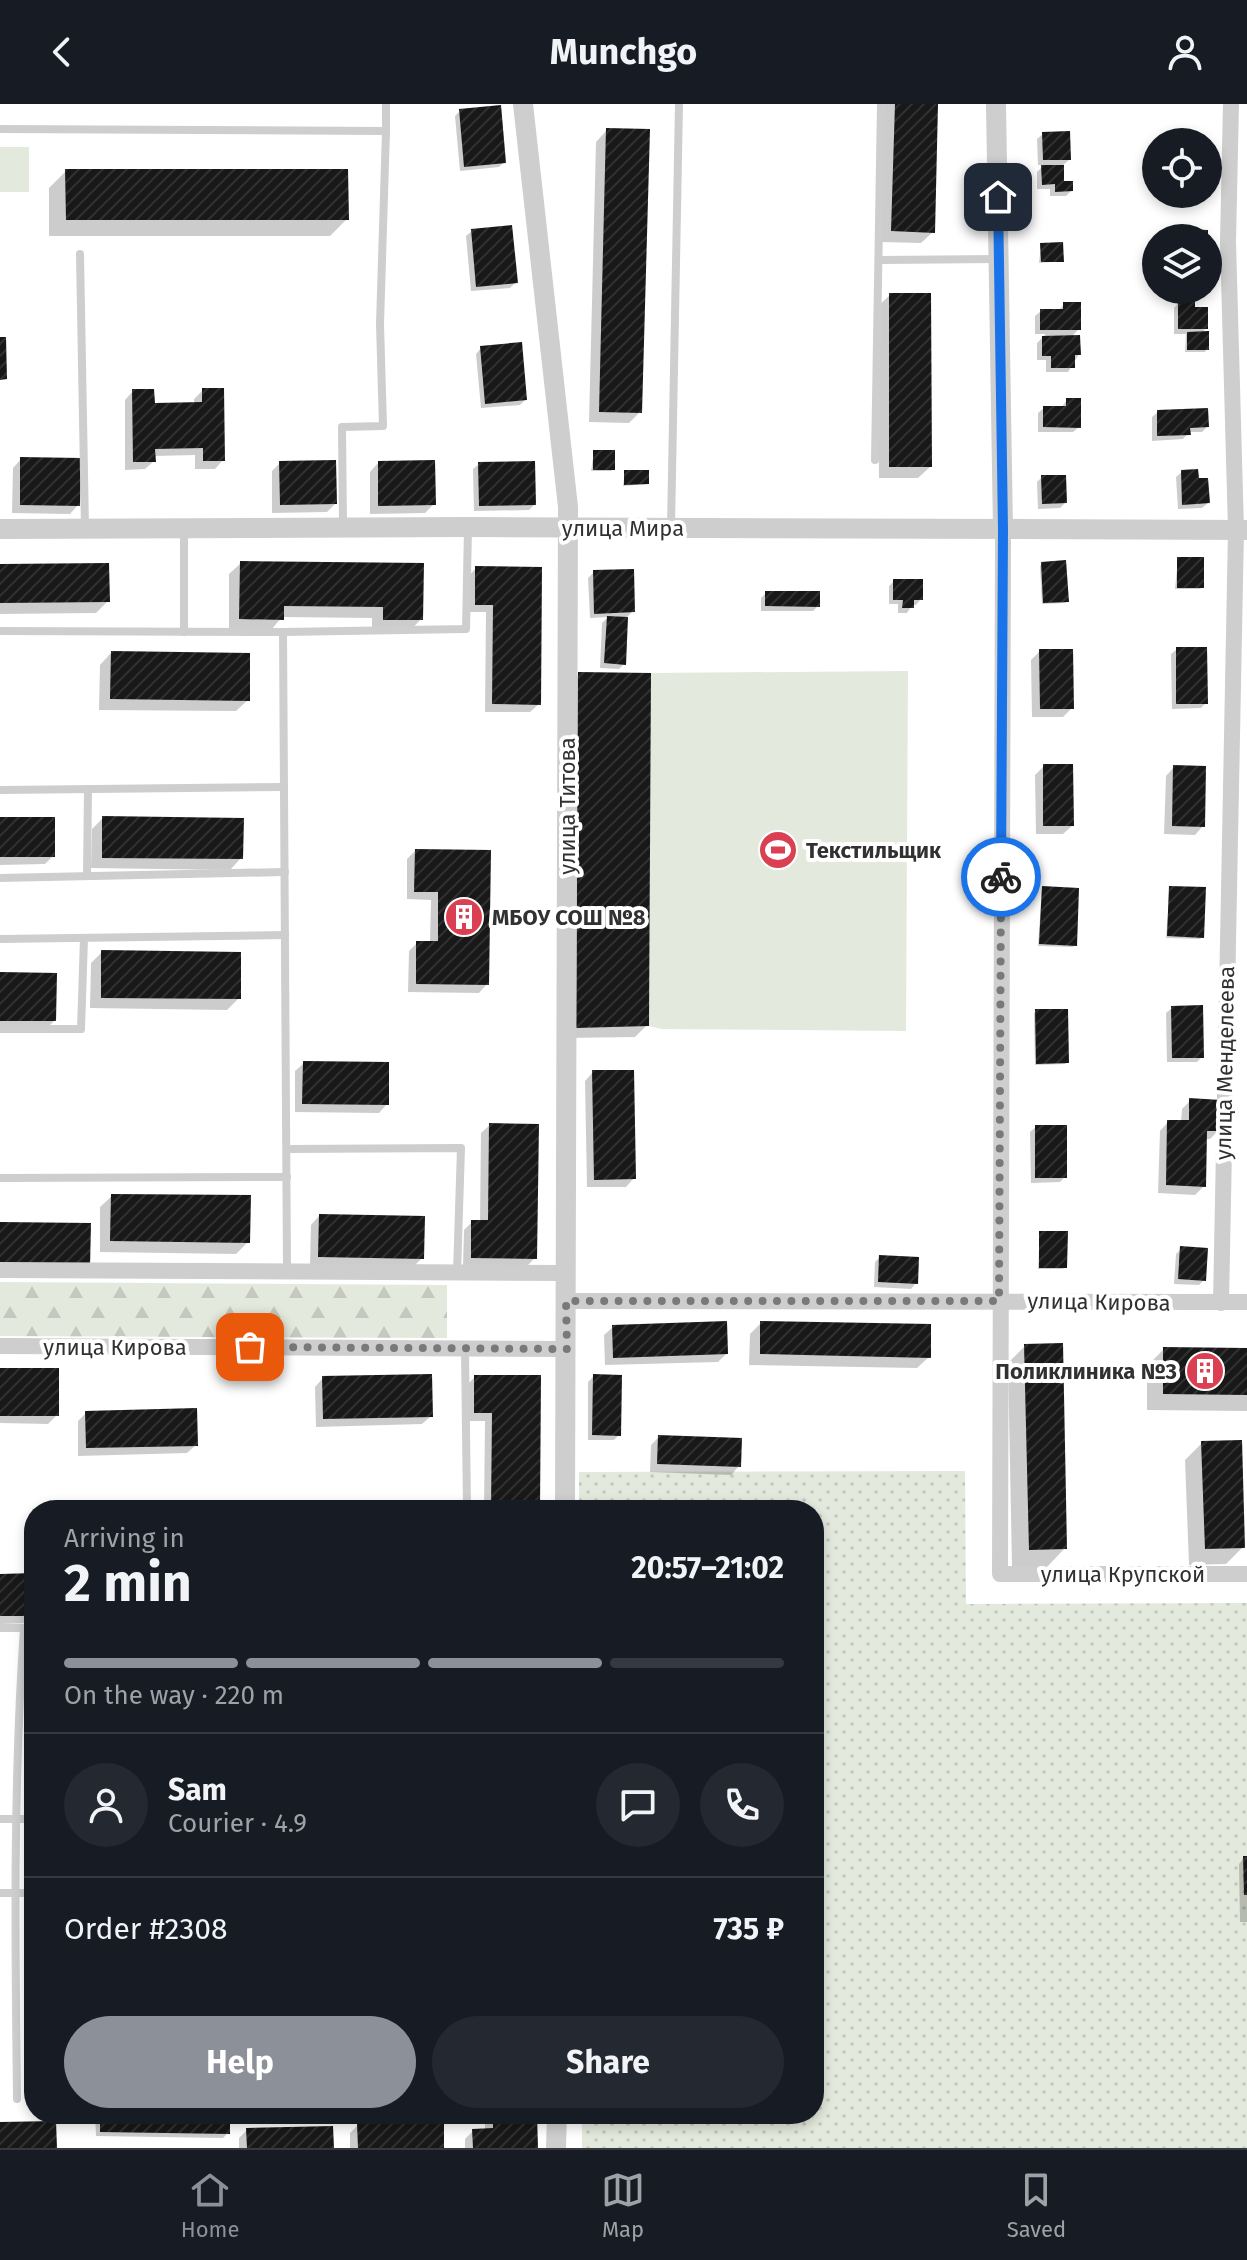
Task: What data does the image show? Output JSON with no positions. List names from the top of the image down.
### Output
{
  "streets": {
    "street": [
      "улица Мира",
      "улица Титова",
      "улица Менделеева",
      "улица Кирова",
      "улица Крупской"
    ]
  },
  "crossings": [
    ["улица Мира", "улица Титова"],
    ["улица Мира", "улица Менделеева"],
    ["улица Титова", "улица Кирова"],
    ["улица Менделеева", "улица Кирова"],
    ["улица Кирова", "улица Крупской"]
  ],
  "places": {
    "sports": ["Текстильщик"],
    "building": ["МБОУ СОШ №8", "Поликлиника №3"]
  },
  "page": {
    "header": "Munchgo",
    "heading": ["2 min", "Arriving in", "20:57–21:02"],
    "panel": [
      "Sam",
      "Courier · 4.9",
      "Order #2308",
      "735 ₽"
    ],
    "bar": "On the way · 220 m",
    "buttons": ["Help", "Share"],
    "tabs": ["Home", "Map", "Saved"]
  }
}
